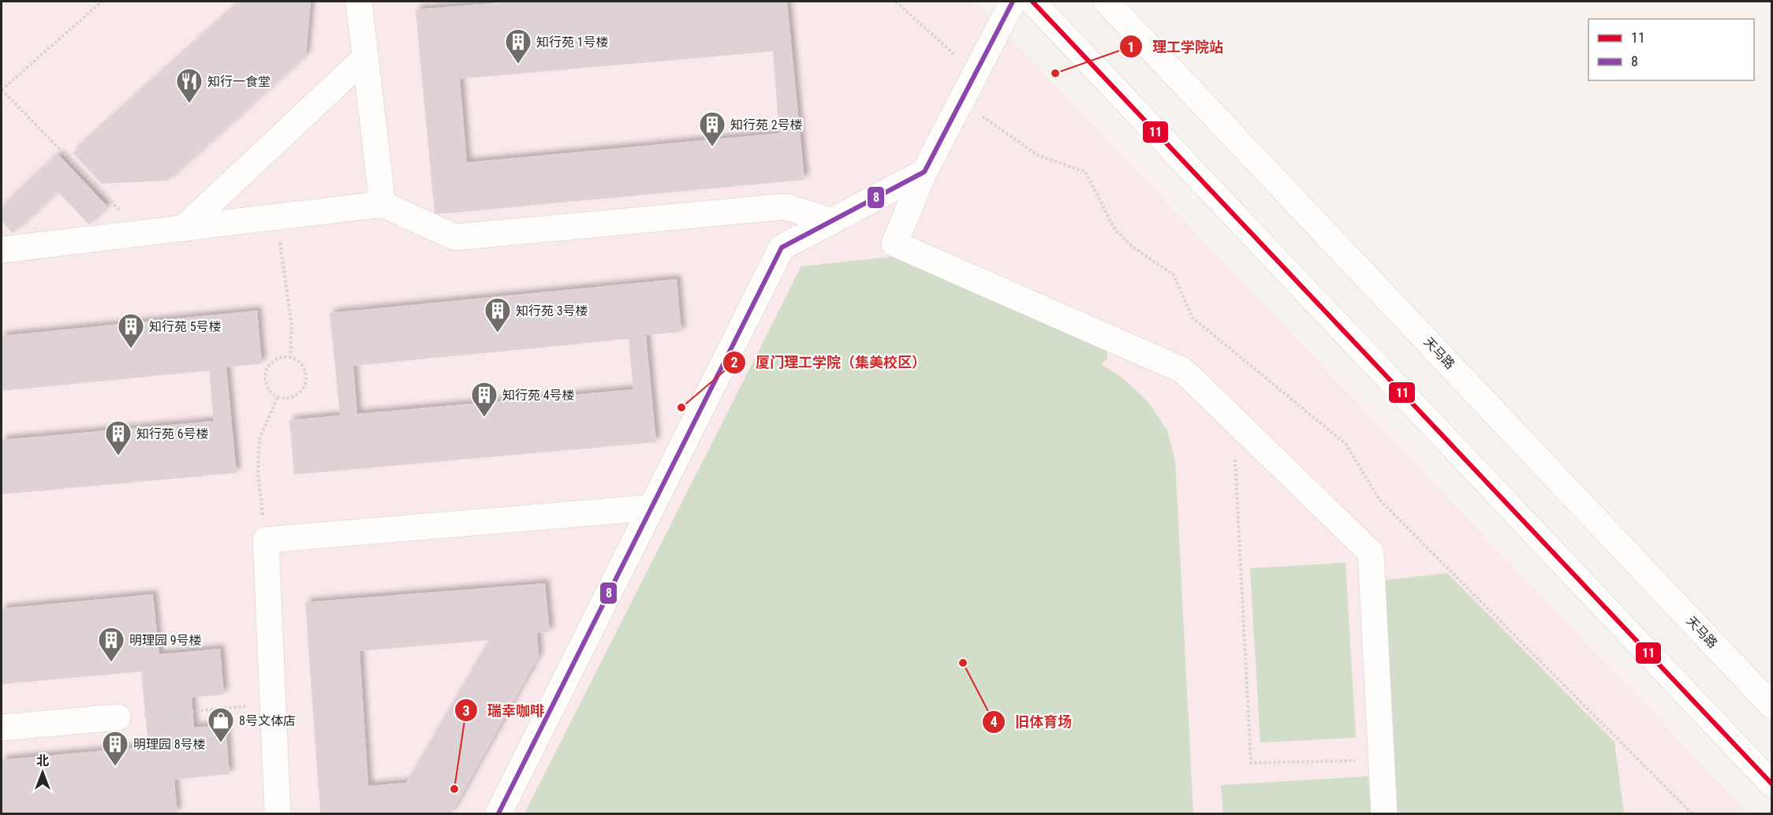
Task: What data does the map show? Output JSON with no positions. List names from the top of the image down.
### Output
{
  "streets": {
    "main road": ["天马路"]
  },
  "places": {
    "building": [
      "知行苑 1号楼",
      "知行苑 2号楼",
      "知行苑 3号楼",
      "知行苑 5号楼",
      "知行苑 4号楼",
      "知行苑 6号楼",
      "明理园 9号楼",
      "明理园 8号楼"
    ],
    "other": [
      "理工学院站",
      "厦门理工学院（集美校区）",
      "旧体育场",
      "瑞幸咖啡"
    ],
    "restaurant": ["知行一食堂"],
    "shop": ["8号文体店"]
  },
  "lines": ["transit line 11", "transit line 8"],
  "legend": ["11", "8"],
  "north": "top"
}
